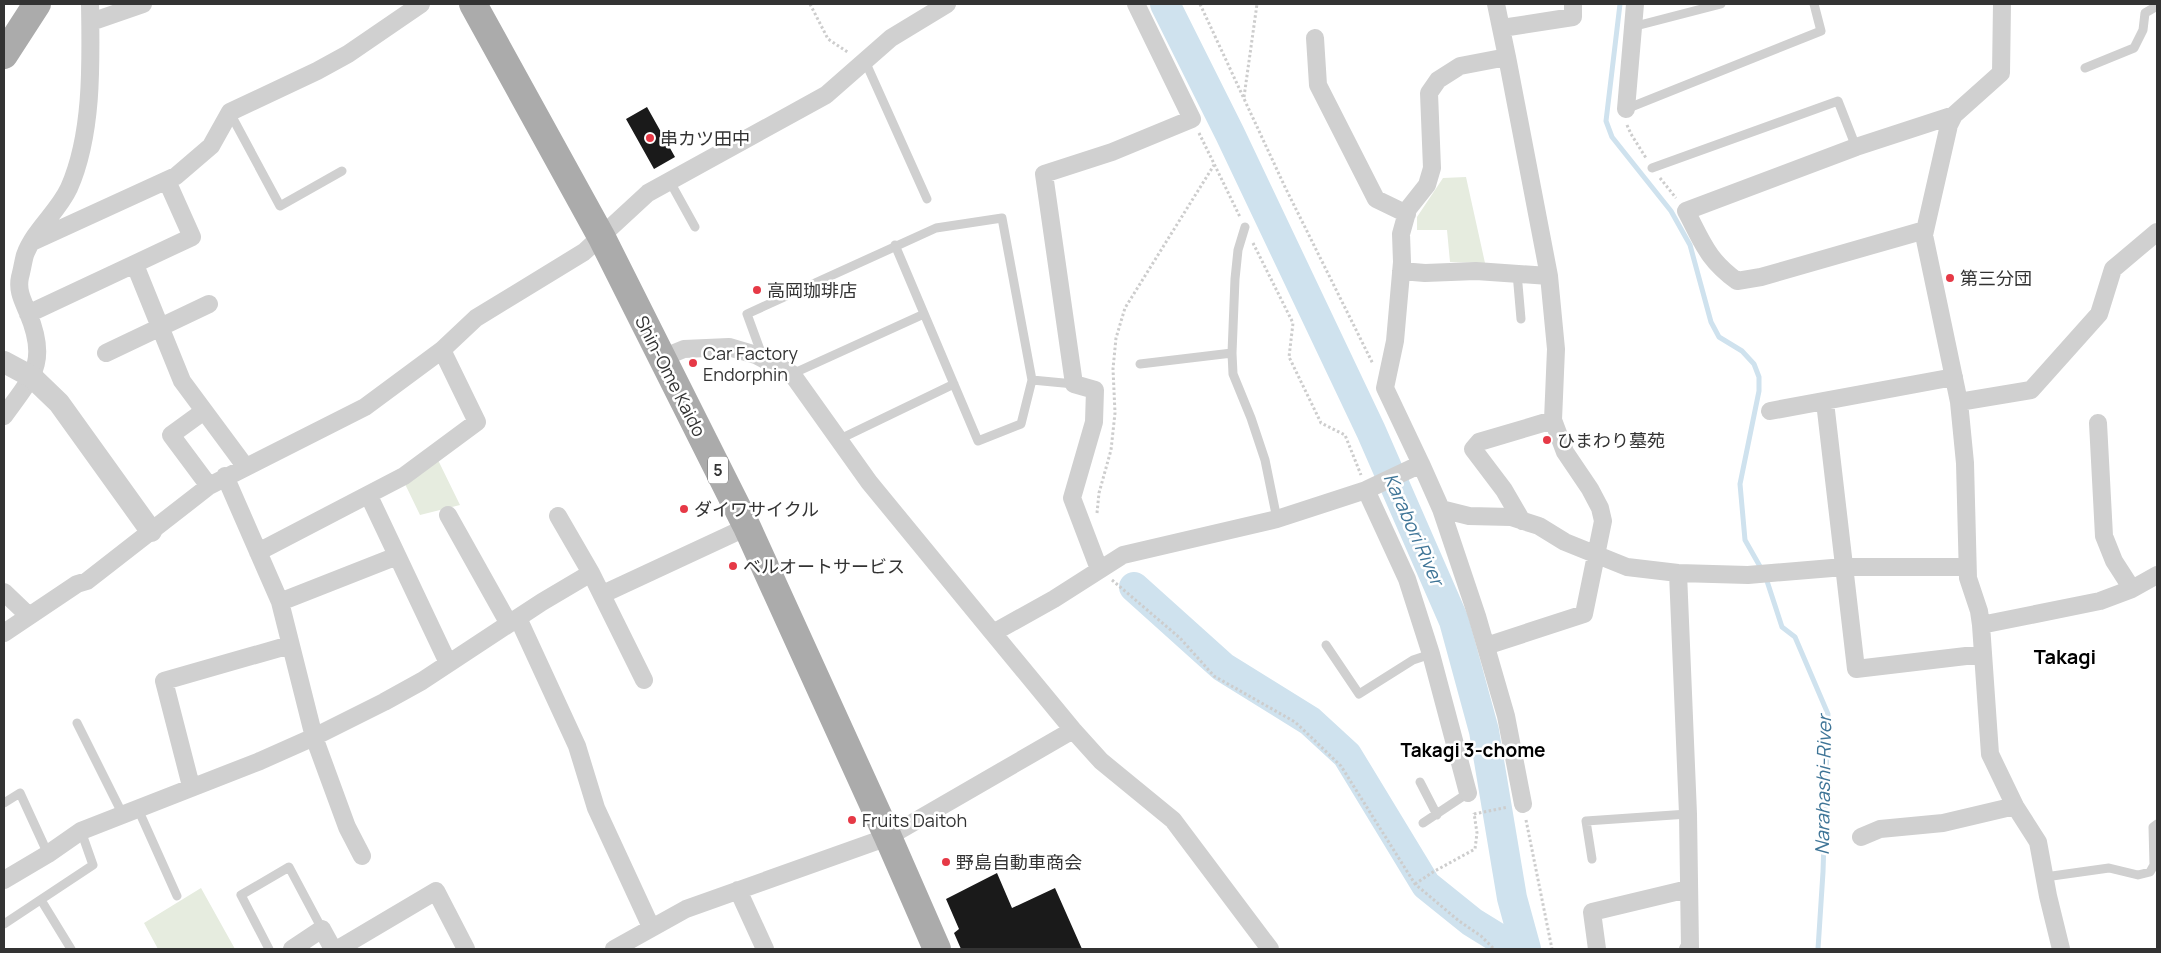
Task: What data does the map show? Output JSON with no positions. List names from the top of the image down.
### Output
{
  "streets": {
    "main road": ["Shin-Ome Kaido", "5"]
  },
  "districts": ["Takagi", "Takagi 3-chome"],
  "water": ["Karabori River", "Narahashi-River"],
  "places": [
    "串カツ田中",
    "第三分団",
    "高岡珈琲店",
    "Car Factory Endorphin",
    "ひまわり墓苑",
    "ダイワサイクル",
    "ベルオートサービス",
    "Fruits Daitoh",
    "野島自動車商会"
  ]
}
